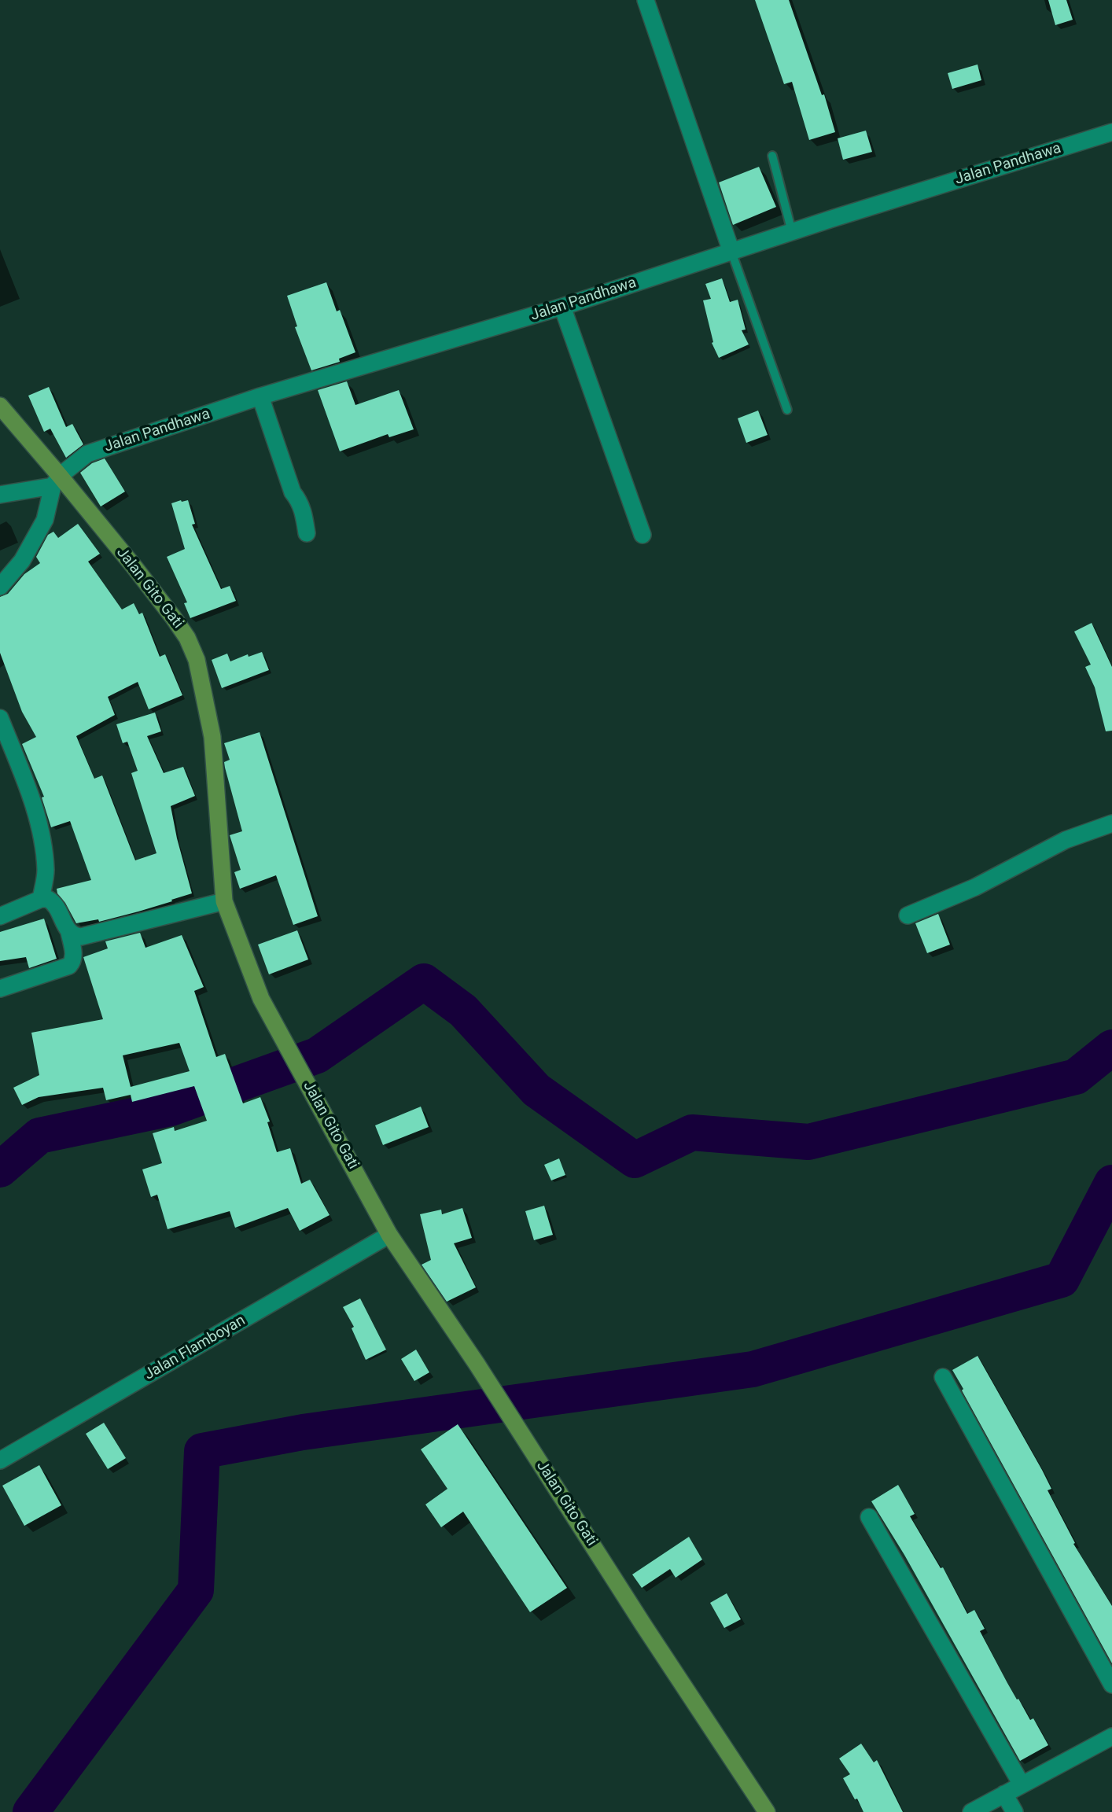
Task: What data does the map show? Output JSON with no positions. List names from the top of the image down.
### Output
{
  "streets": {
    "main road": ["Jalan Gito Gati"],
    "street": ["Jalan Pandhawa", "Jalan Flamboyan"]
  },
  "crossings": [
    ["Jalan Pandhawa", "Jalan Gito Gati"],
    ["Jalan Gito Gati", "Jalan Flamboyan"]
  ]
}
